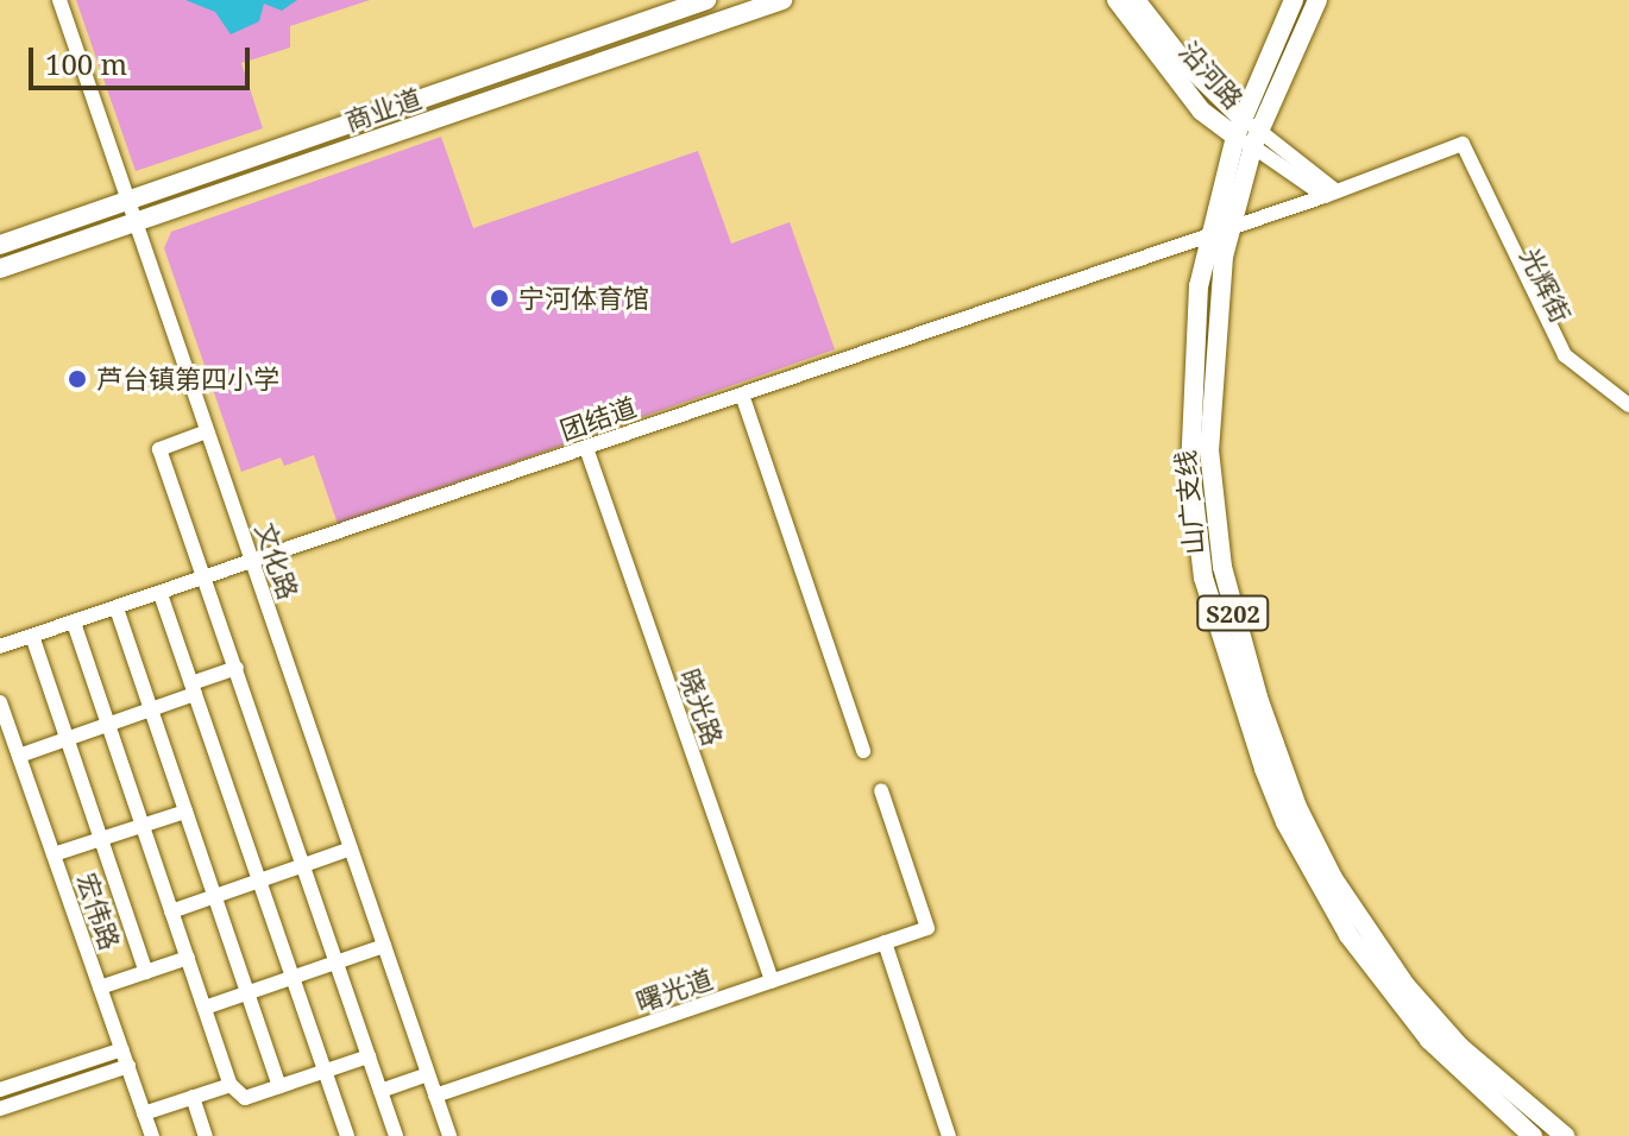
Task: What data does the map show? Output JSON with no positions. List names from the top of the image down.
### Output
{
  "streets": {
    "main road": [
      "沿河路",
      "商业道",
      "山广支线",
      "S202"
    ],
    "street": [
      "光辉街",
      "团结道",
      "文化路",
      "晓光路",
      "宏伟路",
      "曙光道"
    ]
  },
  "crossings": [
    ["沿河路", "山广支线"],
    ["商业道", "文化路"],
    ["光辉街", "团结道"],
    ["团结道", "山广支线"],
    ["团结道", "文化路"],
    ["团结道", "晓光路"],
    ["文化路", "曙光道"],
    ["晓光路", "曙光道"]
  ],
  "places": ["宁河体育馆", "芦台镇第四小学"],
  "scale_bar": "100 m"
}
